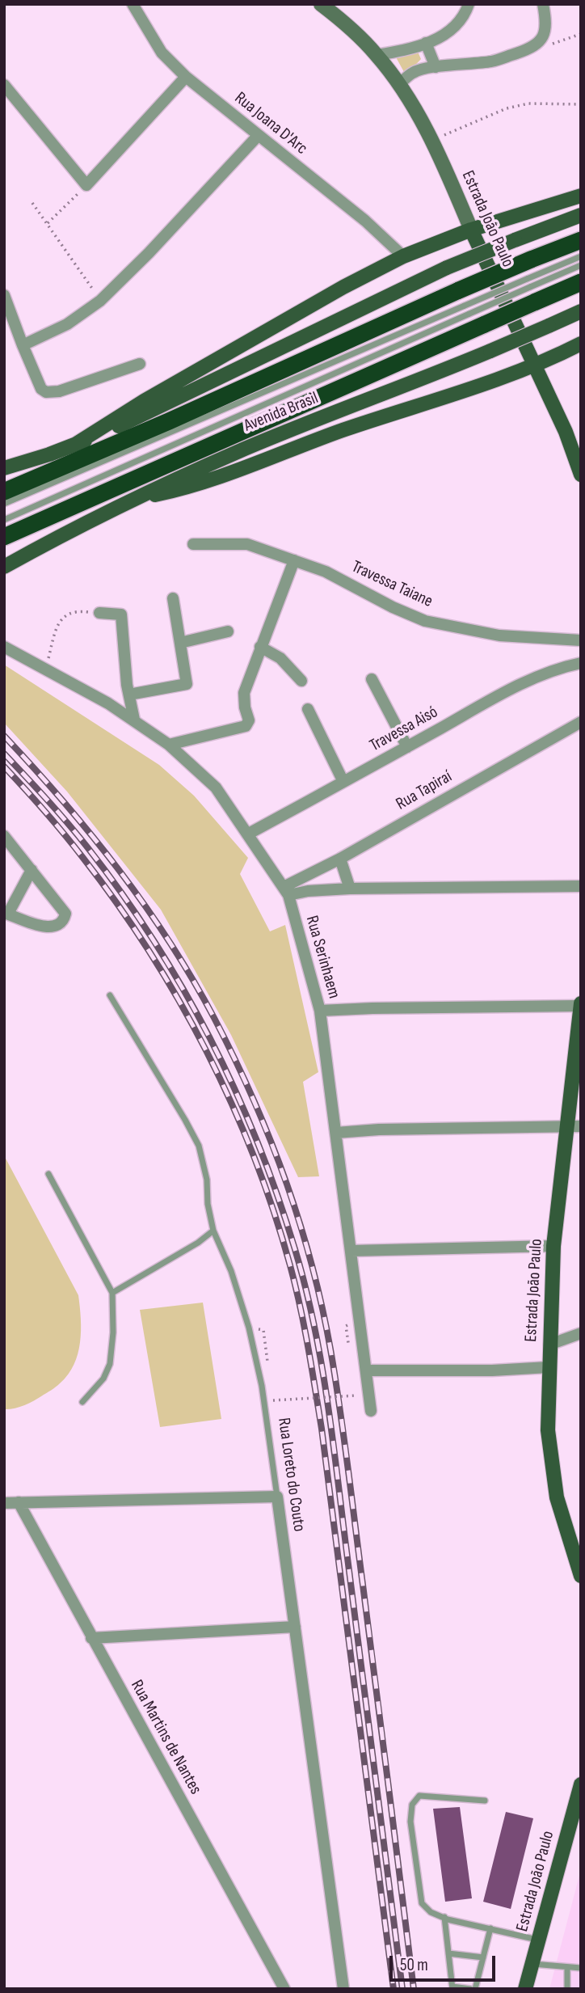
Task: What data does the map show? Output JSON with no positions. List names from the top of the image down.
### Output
{
  "streets": {
    "highway": ["Avenida Brasil"],
    "main road": ["Estrada João Paulo"],
    "street": [
      "Rua Joana D'Arc",
      "Travessa Taiane",
      "Travessa Aisó",
      "Rua Tapiraí",
      "Rua Serinhaem",
      "Rua Loreto do Couto",
      "Rua Martins de Nantes"
    ]
  },
  "crossings": [
    ["Travessa Aisó", "Rua Serinhaem"],
    ["Rua Tapiraí", "Rua Serinhaem"]
  ],
  "scale_bar": "50 m"
}
